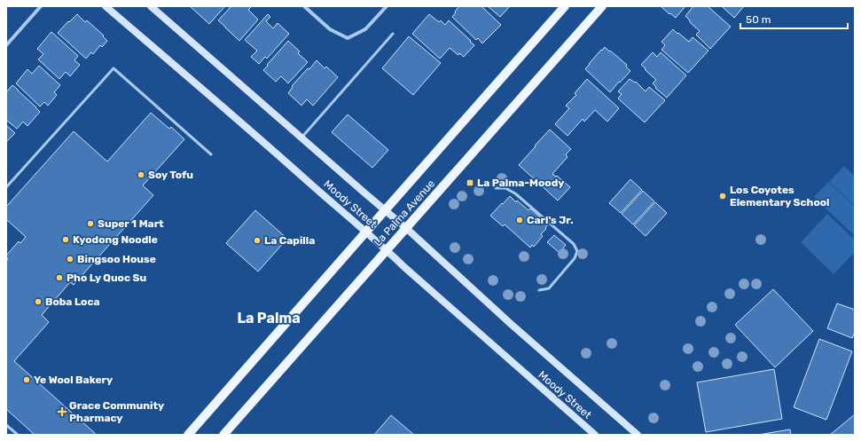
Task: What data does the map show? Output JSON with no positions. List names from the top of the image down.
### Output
{
  "streets": {
    "main road": ["Moody Street", "La Palma Avenue"]
  },
  "crossings": [
    ["Moody Street", "La Palma Avenue"]
  ],
  "districts": ["La Palma"],
  "places": {
    "other": [
      "Soy Tofu",
      "Los Coyotes Elementary School",
      "Carl's Jr.",
      "Super 1 Mart",
      "Kyodong Noodle",
      "La Capilla",
      "Bingsoo House",
      "Pho Ly Quoc Su",
      "Boba Loca",
      "Ye Wool Bakery"
    ],
    "transit": ["La Palma-Moody"],
    "health": ["Grace Community Pharmacy"]
  },
  "scale_bar": "50 m"
}
